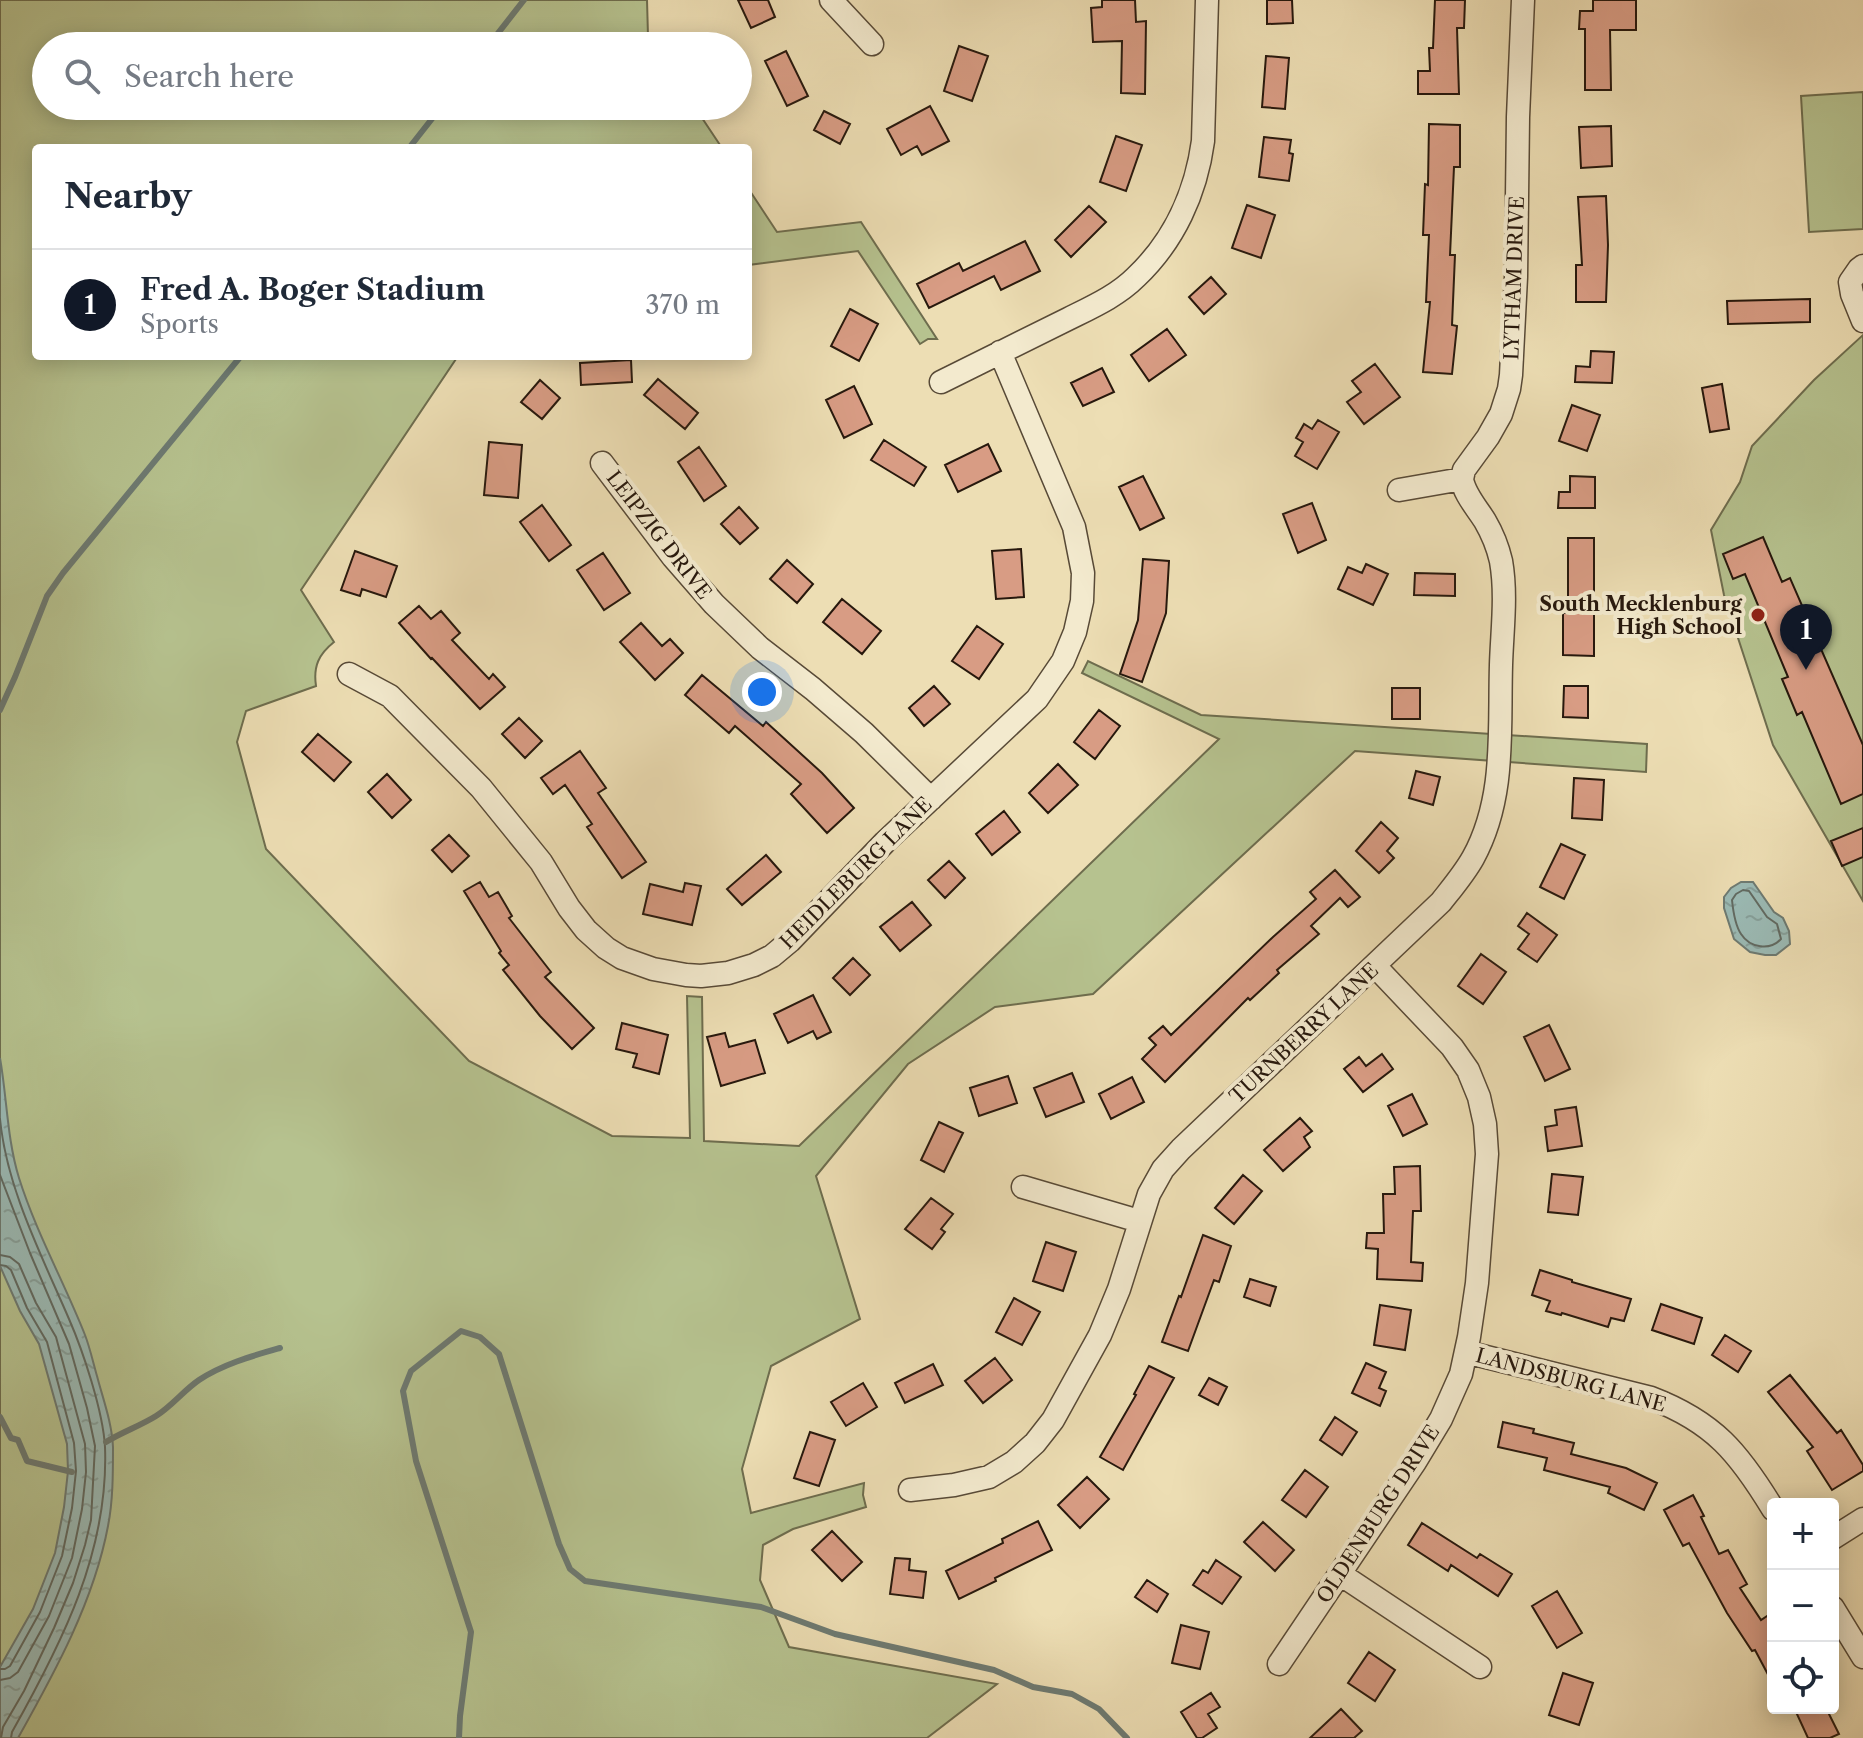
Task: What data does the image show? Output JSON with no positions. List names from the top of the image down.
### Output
{
  "streets": {
    "street": [
      "LYTHAM DRIVE",
      "LEIPZIG DRIVE",
      "HEIDLEBURG LANE",
      "TURNBERRY LANE",
      "LANDSBURG LANE",
      "OLDENBURG DRIVE"
    ]
  },
  "crossings": [
    ["LYTHAM DRIVE", "TURNBERRY LANE"],
    ["LEIPZIG DRIVE", "HEIDLEBURG LANE"],
    ["TURNBERRY LANE", "OLDENBURG DRIVE"],
    ["LANDSBURG LANE", "OLDENBURG DRIVE"]
  ],
  "places": ["South Mecklenburg High School"],
  "page": {
    "search": "Search here",
    "heading": "Nearby",
    "list": [
      {
        "mark": "1",
        "name": "Fred A. Boger Stadium",
        "note": "Sports",
        "value": "370 m"
      }
    ],
    "pins": "1",
    "map_buttons": ["+", "−"]
  }
}
